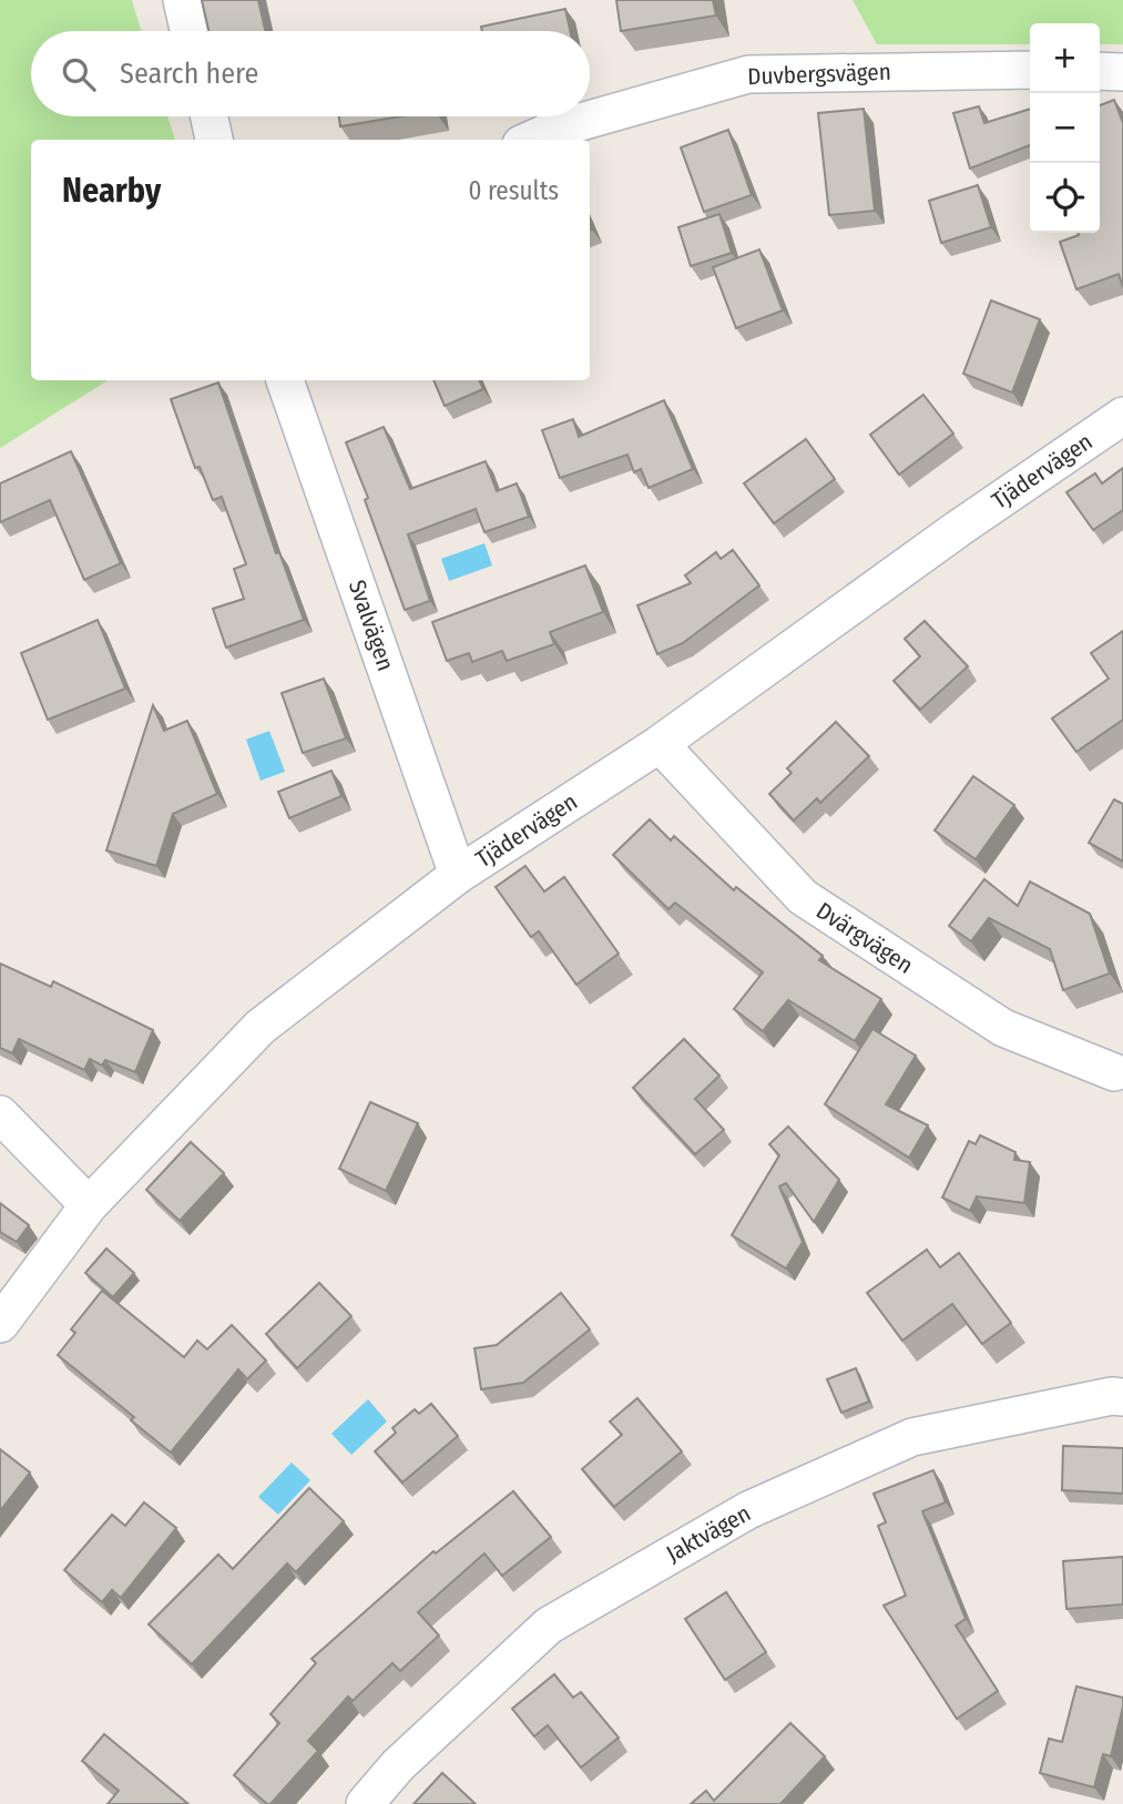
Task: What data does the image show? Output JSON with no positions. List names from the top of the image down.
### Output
{
  "streets": {
    "street": [
      "Duvbergsvägen",
      "Tjädervägen",
      "Svalvägen",
      "Dvärgvägen",
      "Jaktvägen"
    ]
  },
  "crossings": [
    ["Tjädervägen", "Svalvägen"],
    ["Tjädervägen", "Dvärgvägen"]
  ],
  "page": {
    "map_buttons": ["+", "−"],
    "search": "Search here",
    "heading": ["Nearby", "0 results"]
  }
}
